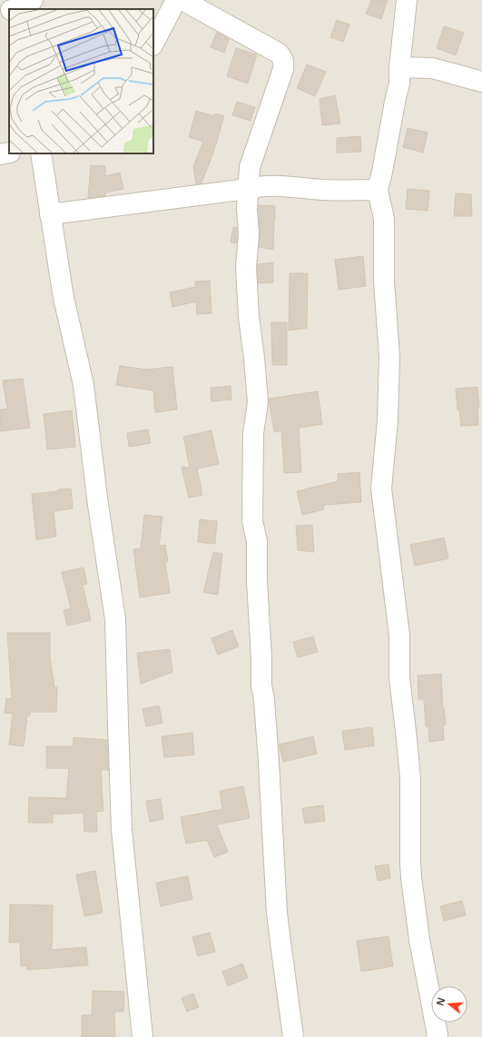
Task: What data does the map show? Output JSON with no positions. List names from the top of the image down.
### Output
{
  "north": "left"
}
